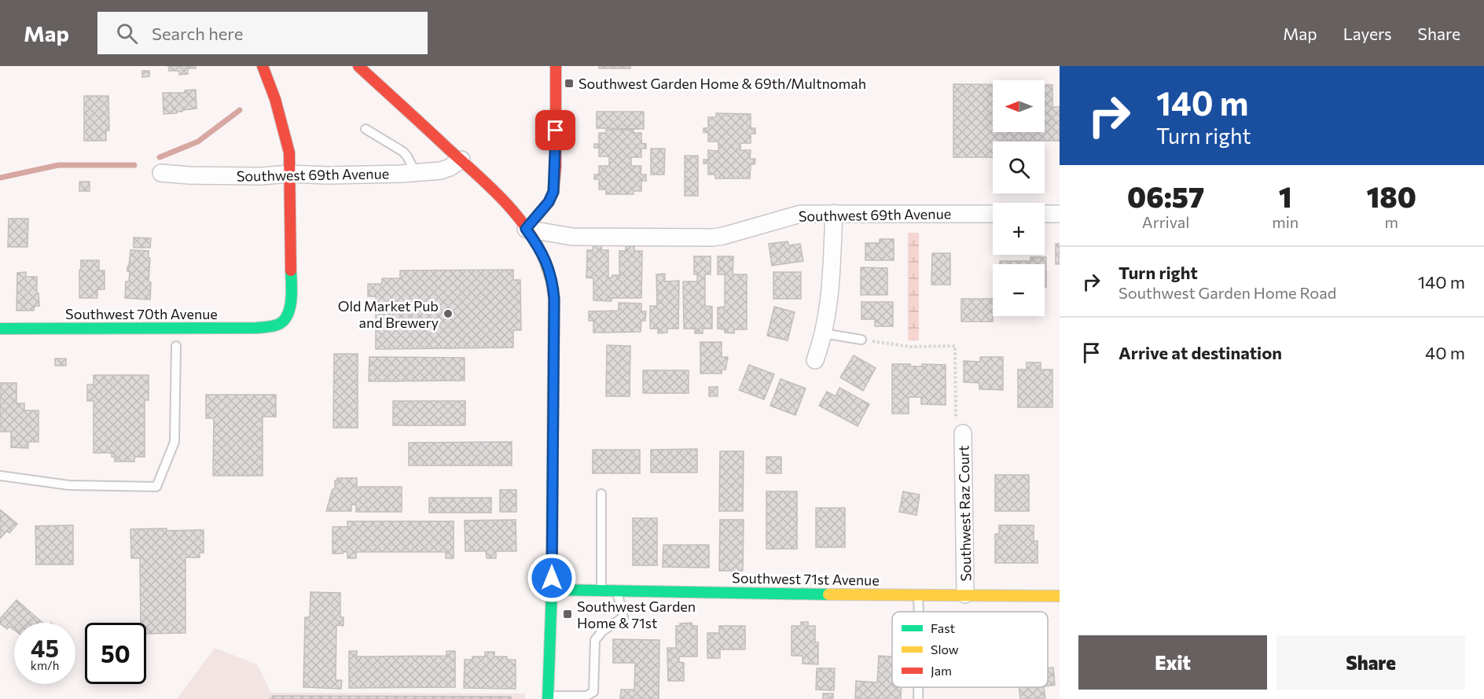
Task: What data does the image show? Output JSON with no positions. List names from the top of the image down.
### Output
{
  "streets": {
    "street": [
      "Southwest 69th Avenue",
      "Southwest 70th Avenue",
      "Southwest Raz Court",
      "Southwest 71st Avenue"
    ]
  },
  "crossings": [
    ["Southwest 69th Avenue", "Southwest 70th Avenue"],
    ["Southwest Raz Court", "Southwest 71st Avenue"]
  ],
  "places": {
    "transit": ["Southwest Garden Home & 69th/Multnomah", "Southwest Garden Home & 71st"],
    "other": ["Old Market Pub and Brewery"]
  },
  "legend": ["Fast", "Slow", "Jam"],
  "north": "left",
  "page": {
    "header": "Map",
    "search": "Search here",
    "nav": ["Map", "Layers", "Share"],
    "turn": ["140 m", "Turn right"],
    "map_buttons": ["+", "−"],
    "eta": [
      "06:57",
      "Arrival",
      "1",
      "min",
      "180",
      "m"
    ],
    "list": [
      {
        "name": "Turn right",
        "note": "Southwest Garden Home Road",
        "value": "140 m"
      },
      {
        "name": "Arrive at destination",
        "value": "40 m"
      }
    ],
    "speed": "45 km/h",
    "limit": "50",
    "buttons": ["Exit", "Share"]
  }
}
